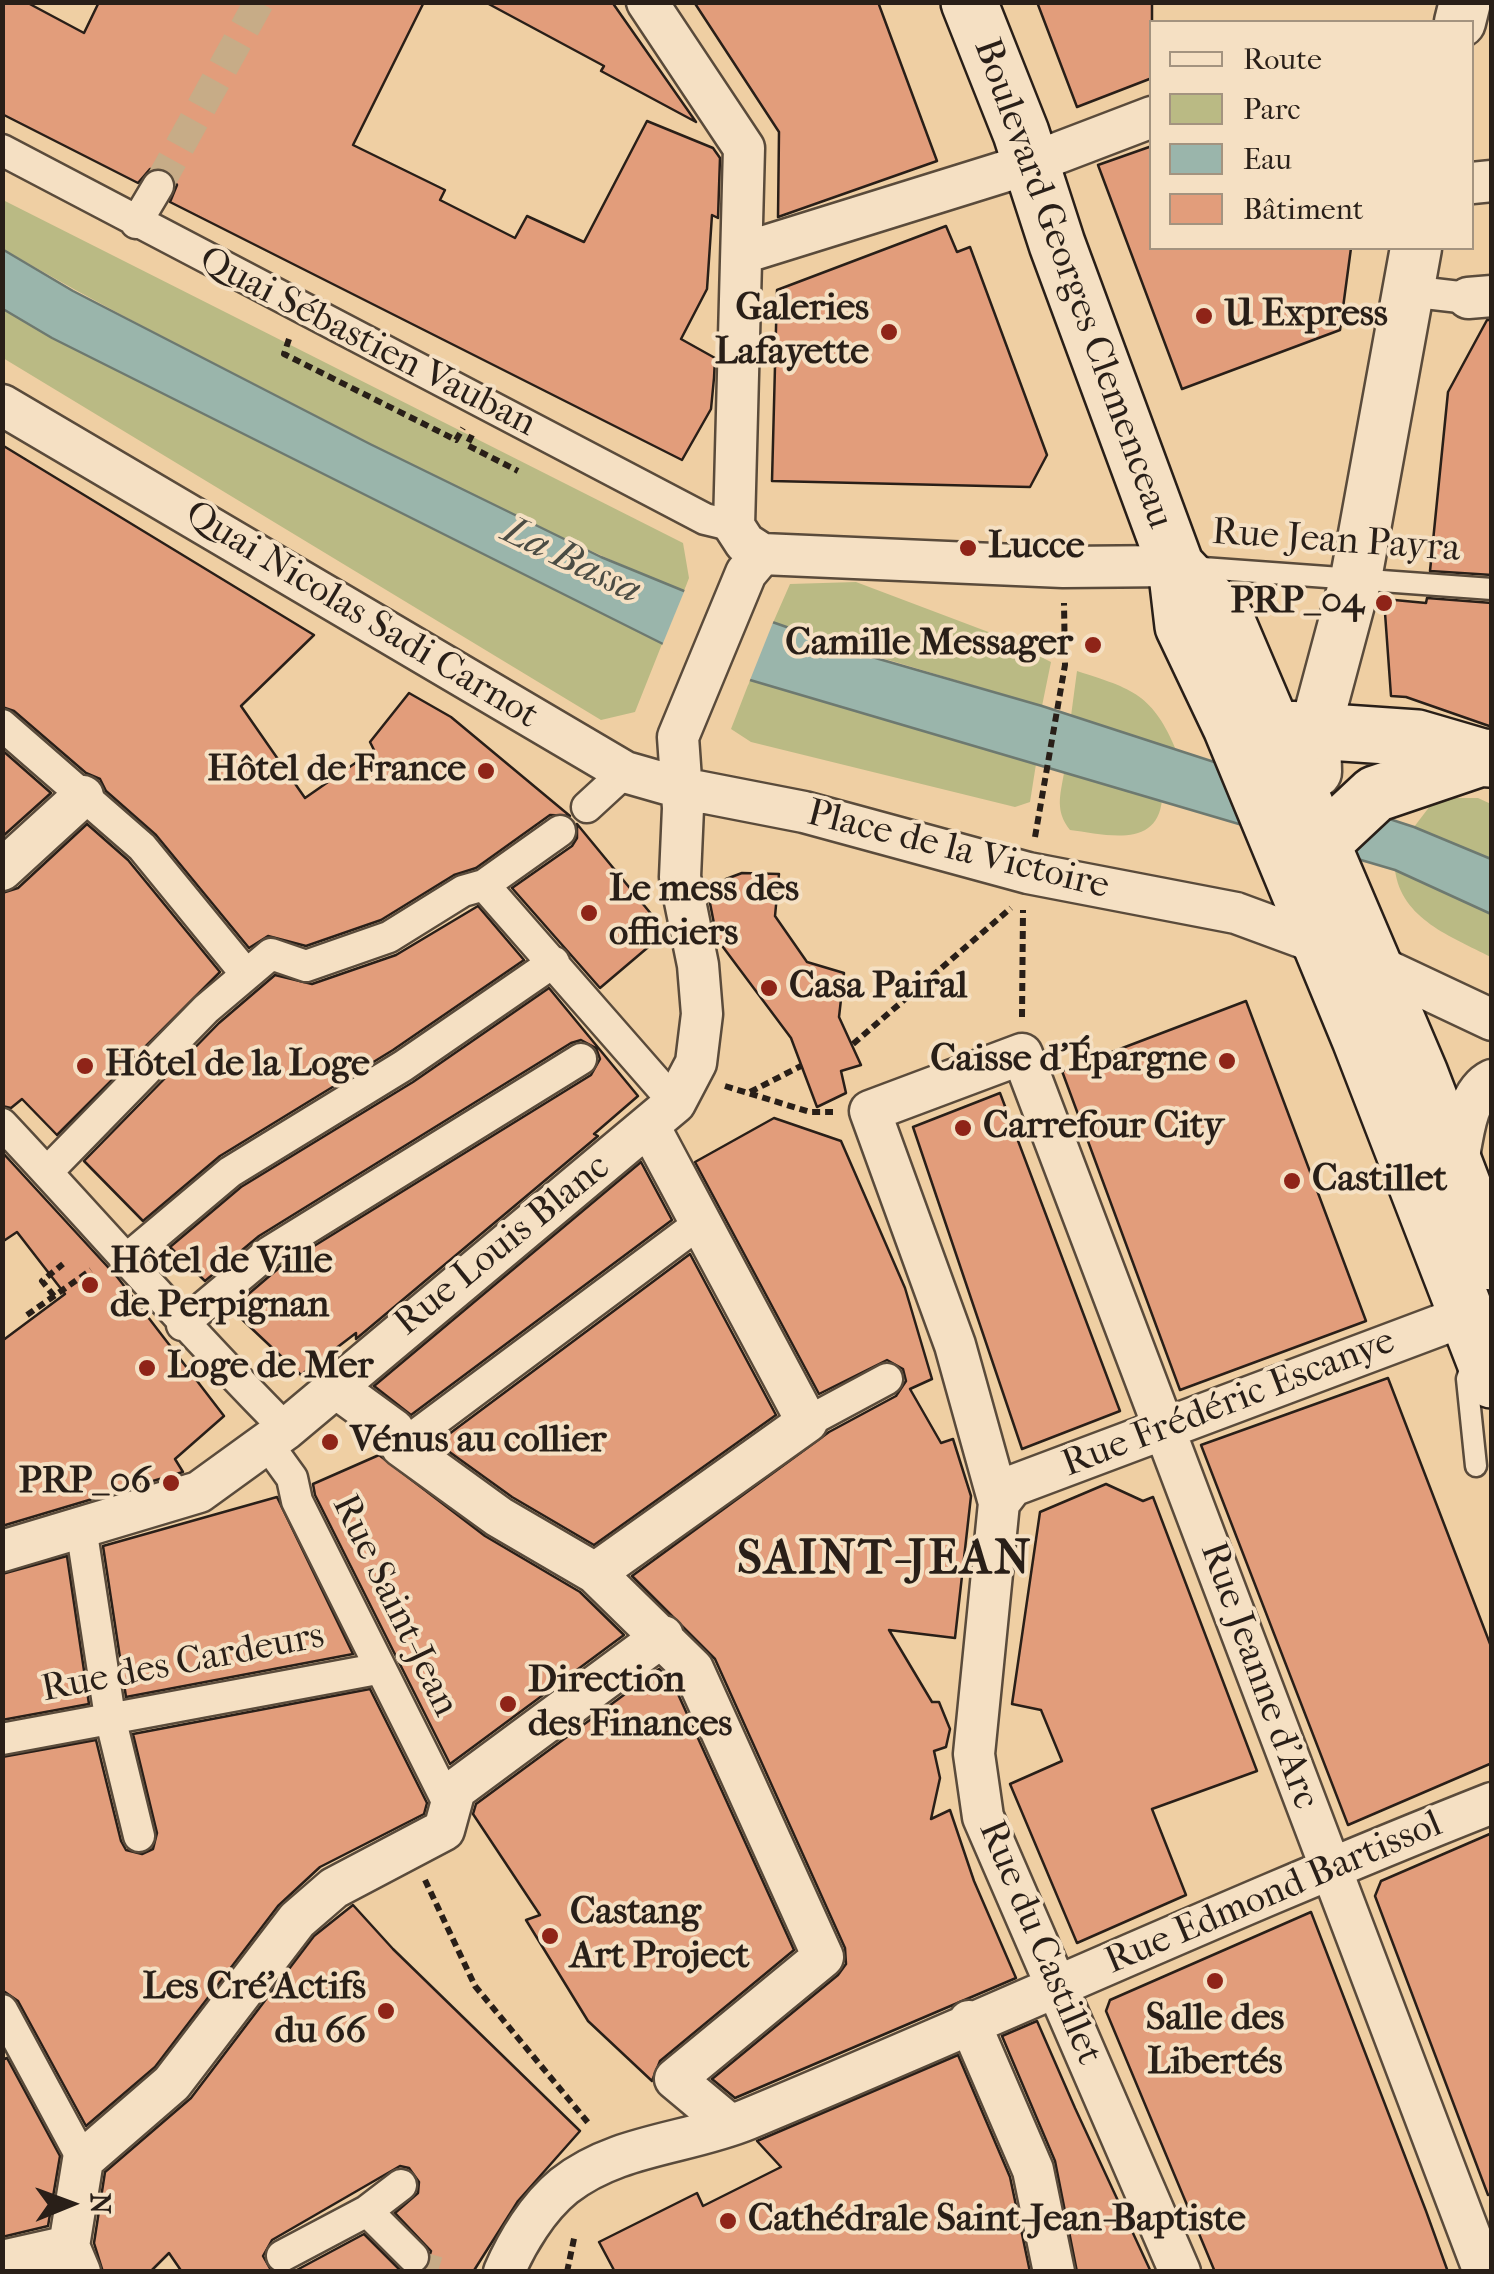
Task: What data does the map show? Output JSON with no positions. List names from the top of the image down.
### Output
{
  "streets": {
    "main road": ["Boulevard Georges Clemenceau"],
    "street": [
      "Quai Sébastien Vauban",
      "Quai Nicolas Sadi Carnot",
      "Place de la Victoire",
      "Rue Louis Blanc",
      "Rue Frédéric Escanye",
      "Rue Saint-Jean",
      "Rue des Cardeurs",
      "Rue Jeanne d'Arc",
      "Rue Edmond Bartissol",
      "Rue du Castillet"
    ],
    "lane": ["Rue Jean Payra"]
  },
  "crossings": [
    ["Boulevard Georges Clemenceau", "Quai Sébastien Vauban"],
    ["Boulevard Georges Clemenceau", "Rue Jean Payra"],
    ["Boulevard Georges Clemenceau", "Place de la Victoire"],
    ["Quai Sébastien Vauban", "Rue Jean Payra"],
    ["Quai Nicolas Sadi Carnot", "Place de la Victoire"],
    ["Rue Louis Blanc", "Rue Saint-Jean"],
    ["Rue Frédéric Escanye", "Rue Jeanne d'Arc"],
    ["Rue Frédéric Escanye", "Rue du Castillet"],
    ["Rue Saint-Jean", "Rue des Cardeurs"],
    ["Rue Jeanne d'Arc", "Rue Edmond Bartissol"],
    ["Rue Edmond Bartissol", "Rue du Castillet"]
  ],
  "districts": ["SAINT-JEAN"],
  "water": ["La Bassa"],
  "places": [
    "U Express",
    "Galeries Lafayette",
    "Lucce",
    "PRP_04",
    "Camille Messager",
    "Hôtel de France",
    "Le mess des officiers",
    "Casa Pairal",
    "Caisse d'Épargne",
    "Hôtel de la Loge",
    "Carrefour City",
    "Castillet",
    "Hôtel de Ville de Perpignan",
    "Loge de Mer",
    "Vénus au collier",
    "PRP_06",
    "Direction des Finances",
    "Castang Art Project",
    "Salle des Libertés",
    "Les Cré'Actifs du 66",
    "Cathédrale Saint-Jean-Baptiste"
  ],
  "legend": [
    "Route",
    "Parc",
    "Eau",
    "Bâtiment"
  ],
  "north": "right"
}
